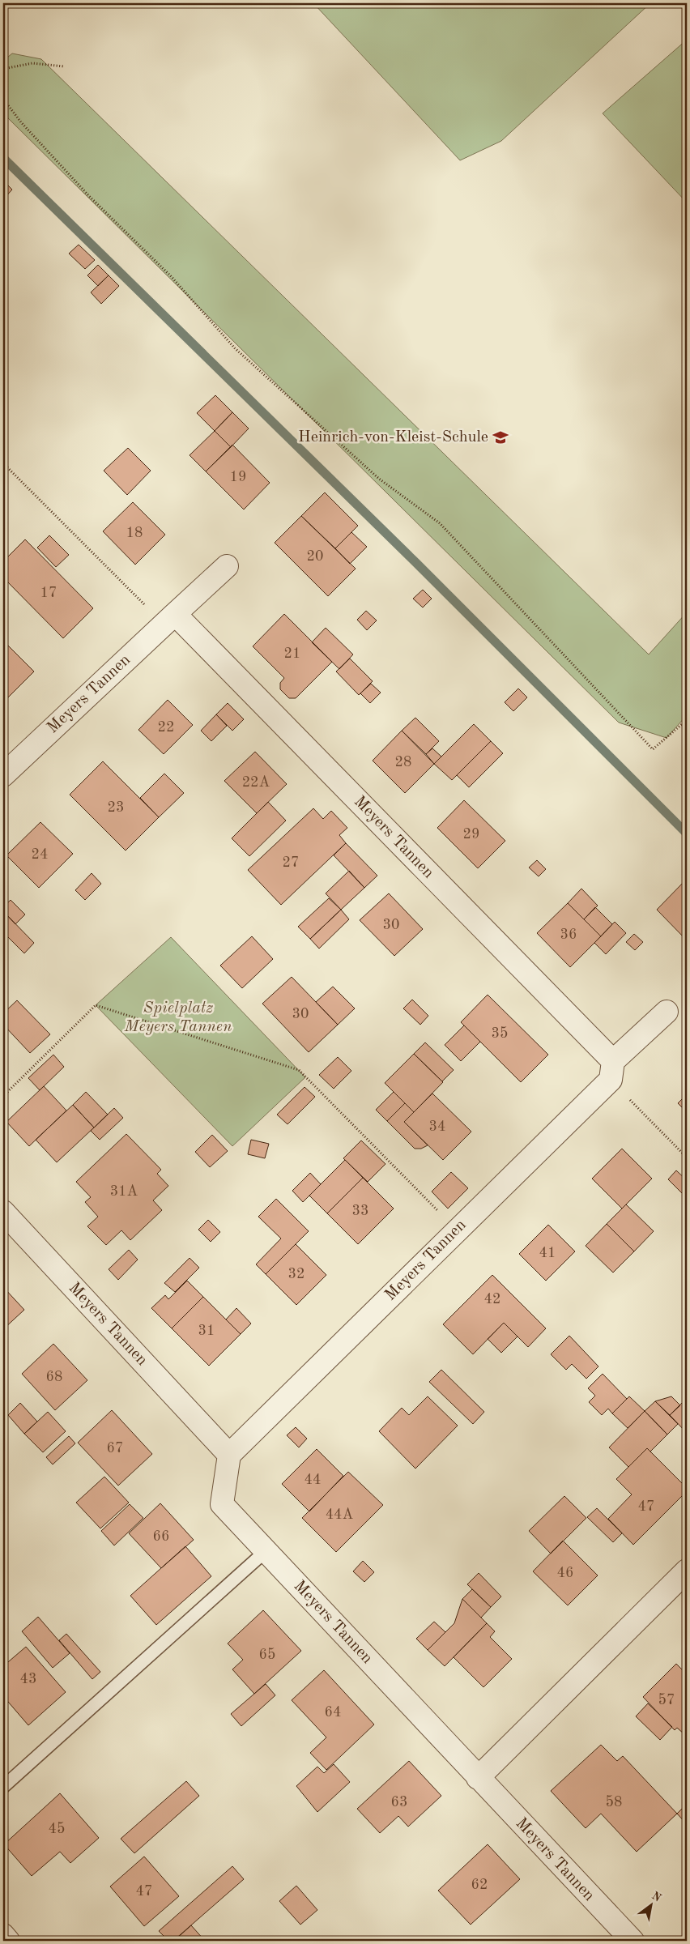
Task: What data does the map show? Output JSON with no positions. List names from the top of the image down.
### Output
{
  "streets": {
    "street": ["Meyers Tannen"]
  },
  "parks": ["Spielplatz Meyers Tannen"],
  "places": {
    "school or university": ["Heinrich-von-Kleist-Schule"]
  },
  "house_numbers": [
    "19",
    "18",
    "20",
    "17",
    "21",
    "22",
    "28",
    "22A",
    "23",
    "29",
    "24",
    "27",
    "30",
    "36",
    "30",
    "35",
    "34",
    "31A",
    "33",
    "41",
    "32",
    "42",
    "31",
    "68",
    "67",
    "44",
    "47",
    "44A",
    "66",
    "46",
    "65",
    "43",
    "57",
    "64",
    "63",
    "58",
    "45",
    "62",
    "47"
  ],
  "north": "top right"
}
